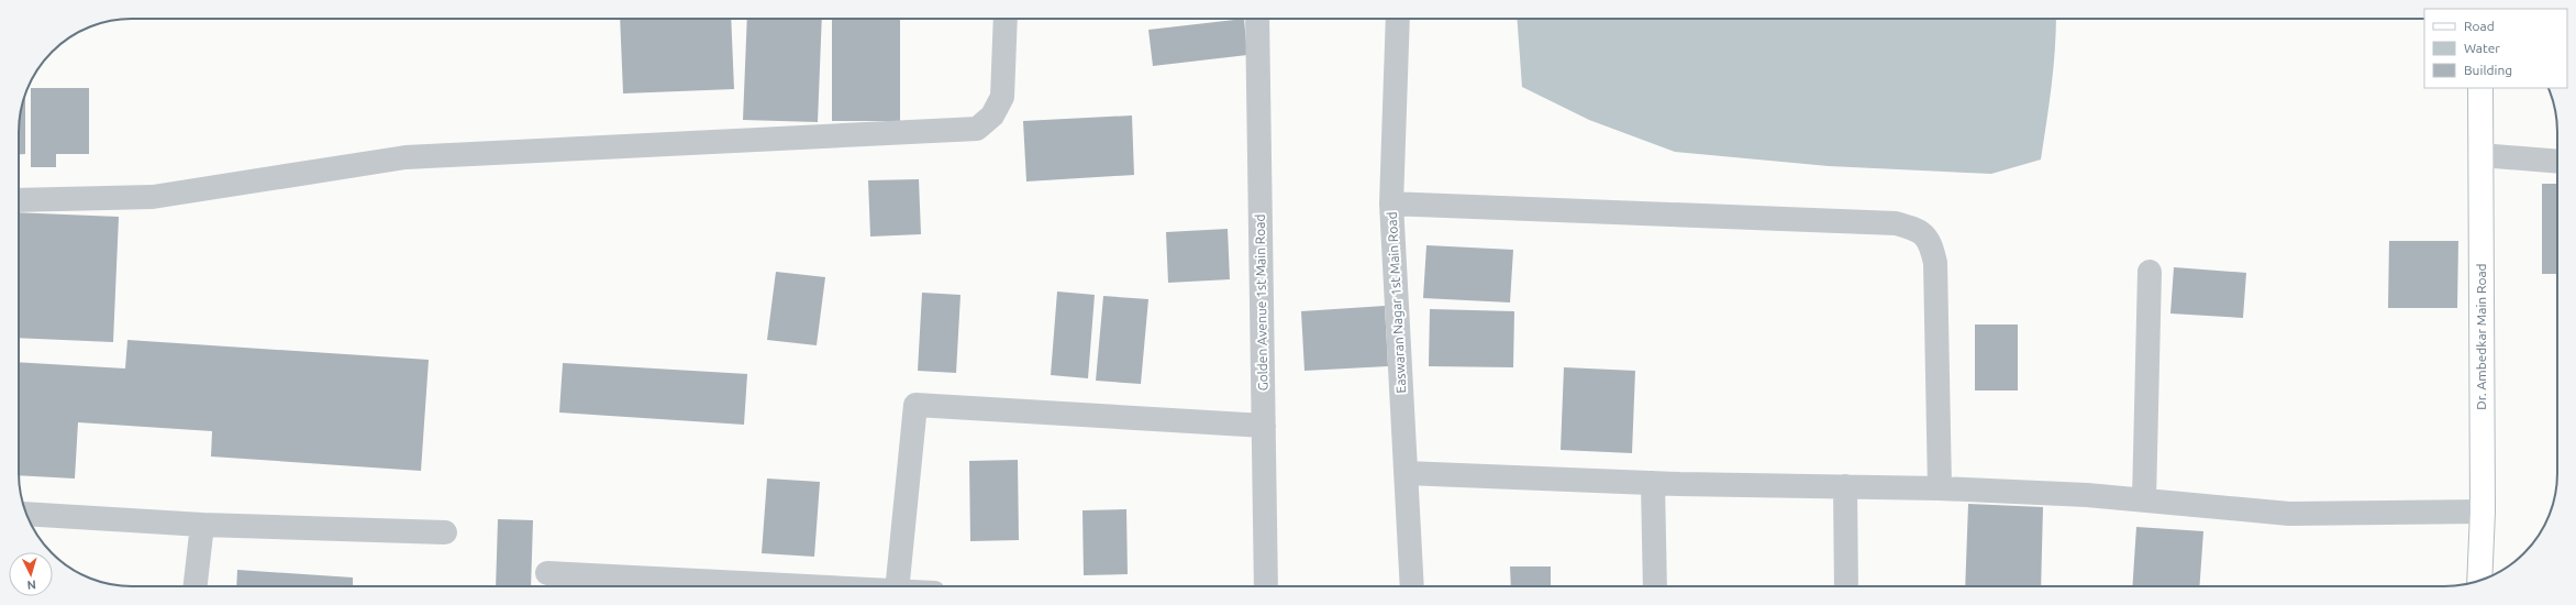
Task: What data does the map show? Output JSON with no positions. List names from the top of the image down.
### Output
{
  "streets": {
    "street": ["Golden Avenue 1st Main Road", "Easwaran Nagar 1st Main Road", "Dr. Ambedkar Main Road"]
  },
  "legend": ["Road", "Water", "Building"],
  "north": "bottom"
}
